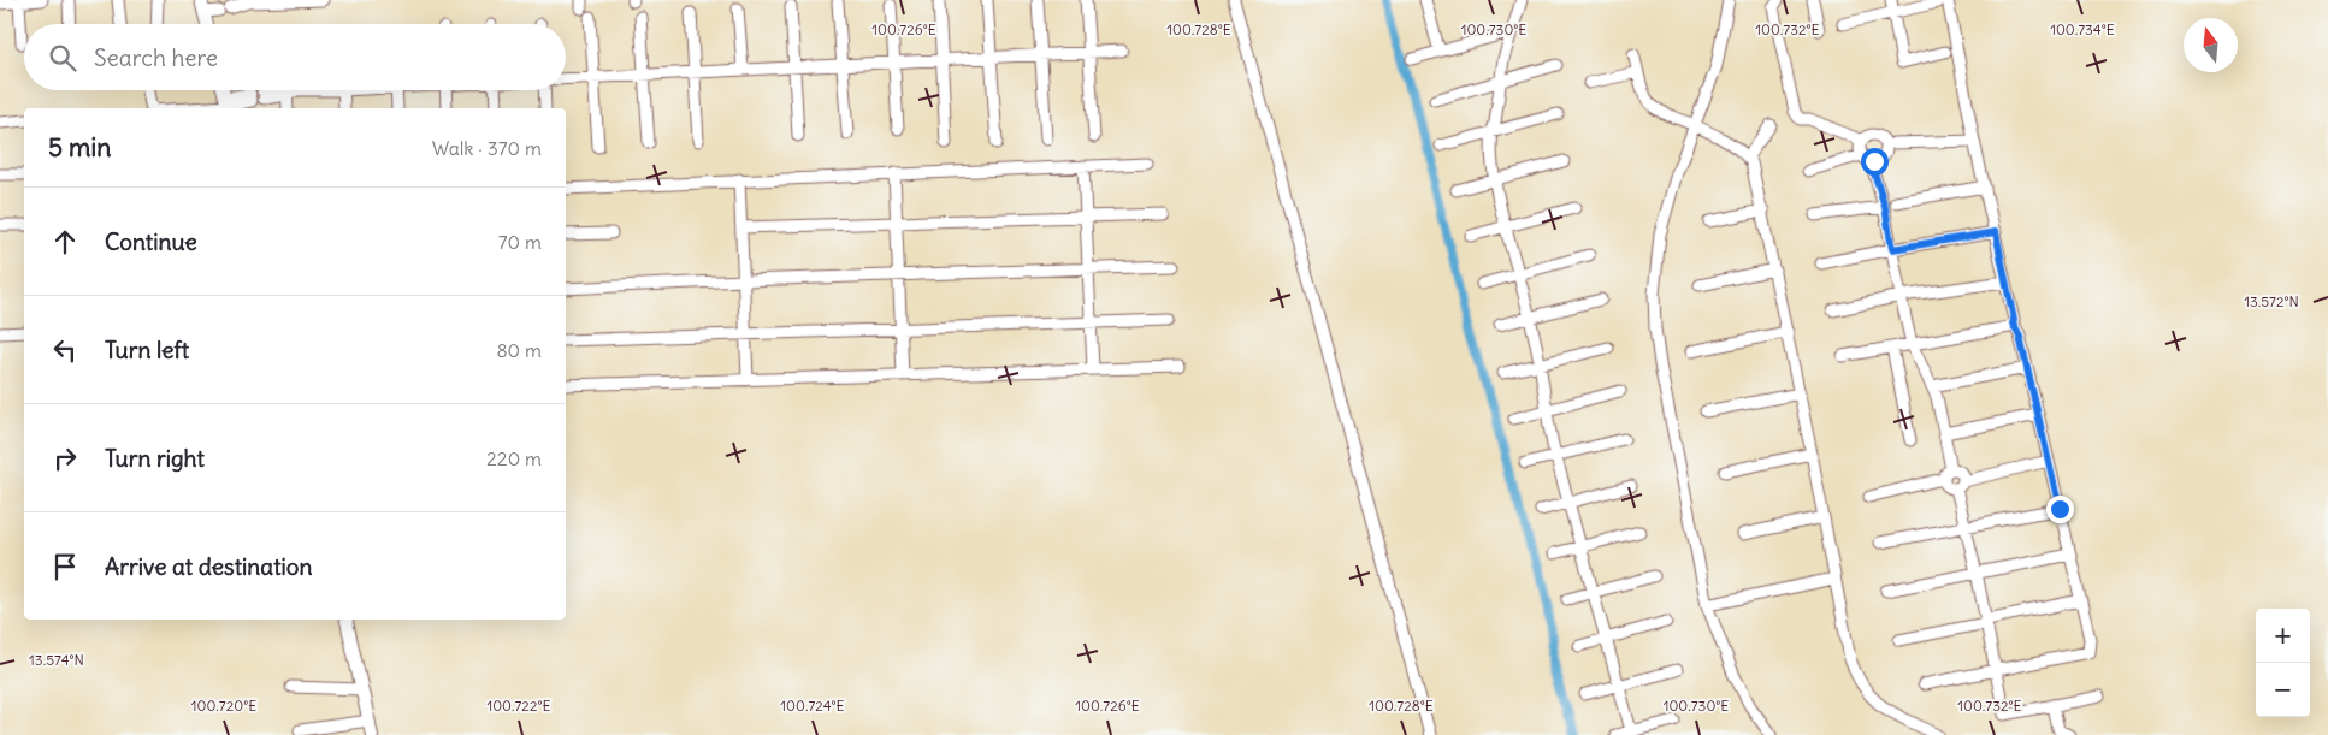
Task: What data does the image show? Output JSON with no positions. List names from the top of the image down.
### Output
{
  "north": "top",
  "page": {
    "search": "Search here",
    "heading": ["5 min", "Walk · 370 m"],
    "list": [
      ["Continue", "70 m"],
      ["Turn left", "80 m"],
      ["Turn right", "220 m"],
      "Arrive at destination"
    ],
    "map_buttons": ["+", "−"]
  },
  "coordinates": [
    "100.726°E",
    "100.728°E",
    "100.730°E",
    "100.732°E",
    "100.734°E",
    "13.572°N",
    "13.574°N",
    "100.720°E",
    "100.722°E",
    "100.724°E"
  ]
}
